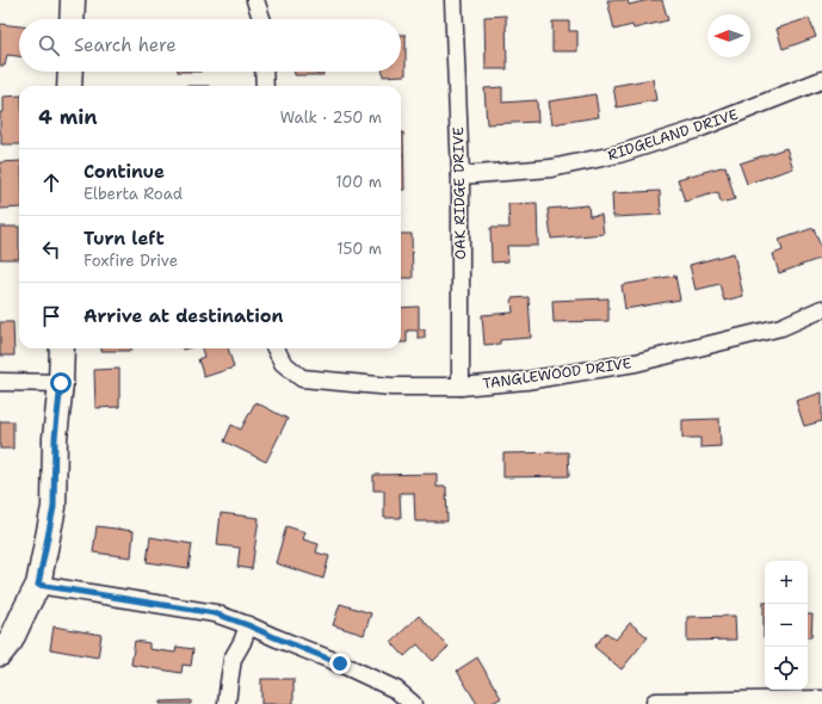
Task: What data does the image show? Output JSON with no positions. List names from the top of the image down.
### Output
{
  "streets": {
    "street": ["RIDGELAND DRIVE", "OAK RIDGE DRIVE", "TANGLEWOOD DRIVE"]
  },
  "crossings": [
    ["RIDGELAND DRIVE", "OAK RIDGE DRIVE"],
    ["OAK RIDGE DRIVE", "TANGLEWOOD DRIVE"]
  ],
  "north": "left",
  "page": {
    "search": "Search here",
    "heading": ["4 min", "Walk · 250 m"],
    "list": [
      ["Continue", "Elberta Road", "100 m"],
      ["Turn left", "Foxfire Drive", "150 m"],
      "Arrive at destination"
    ],
    "map_buttons": ["+", "−"]
  }
}
